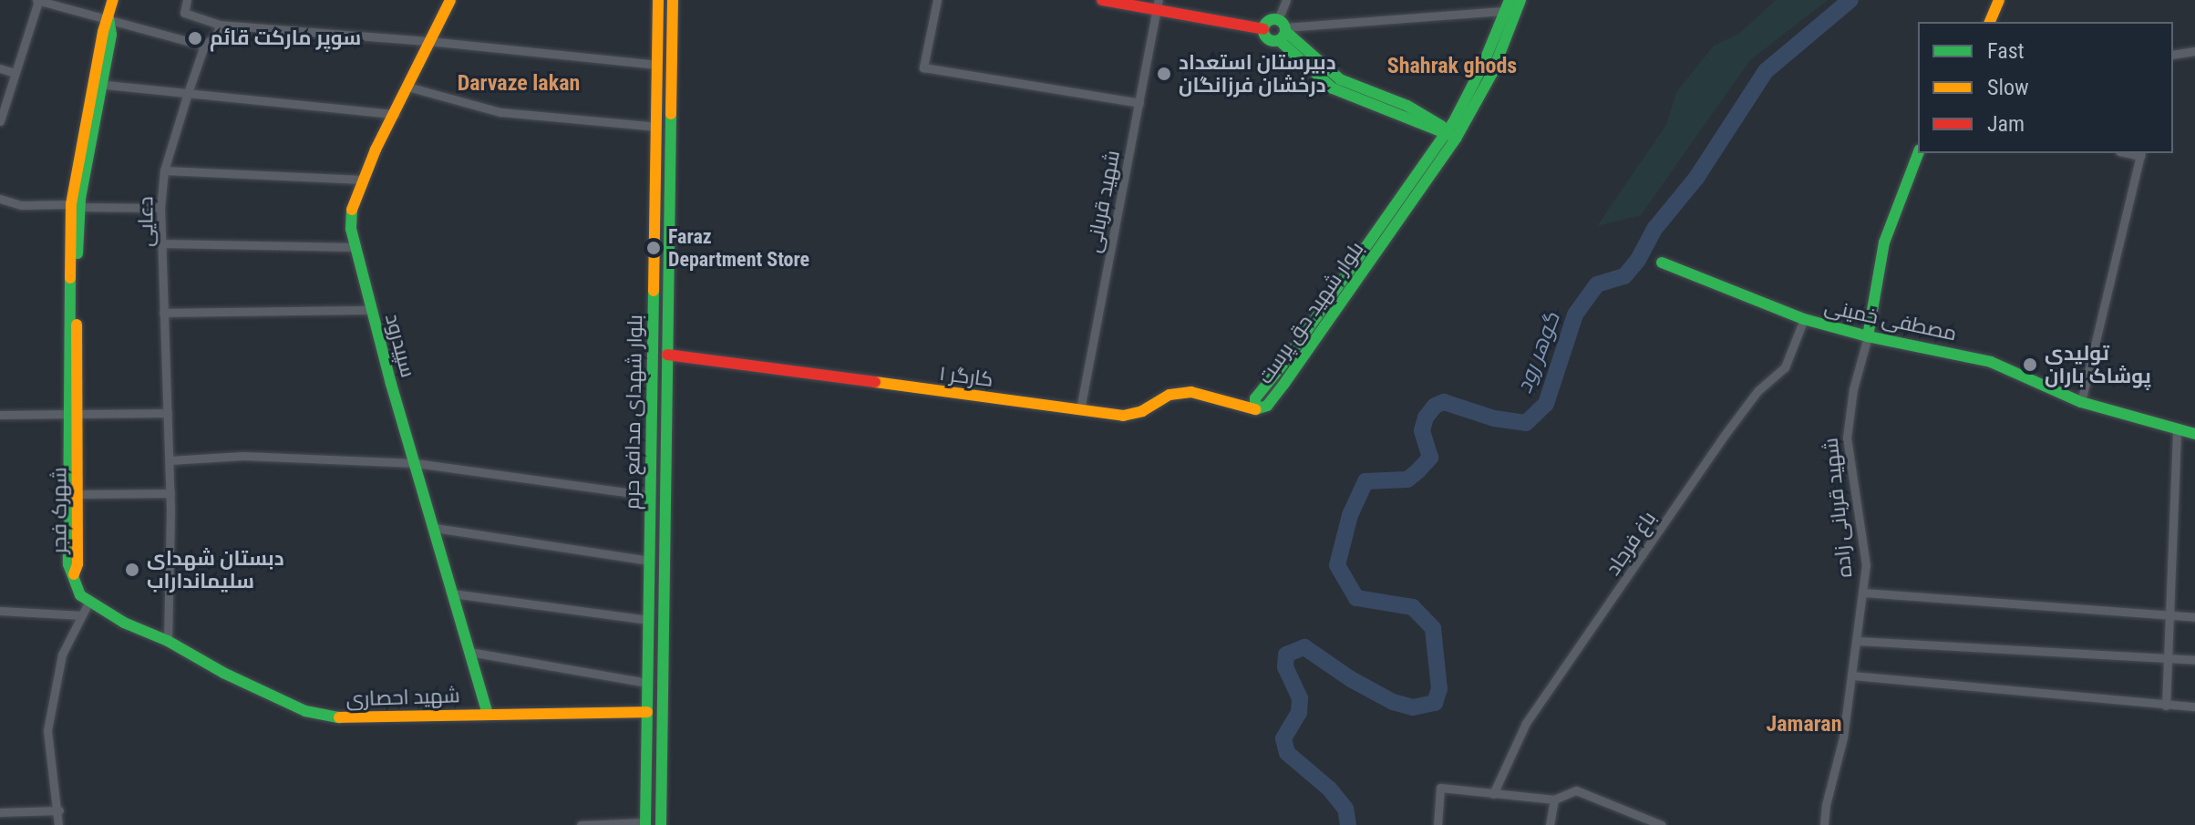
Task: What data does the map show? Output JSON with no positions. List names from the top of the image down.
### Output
{
  "streets": {
    "street": [
      "شهید قربانی",
      "دعایی",
      "بلوار شهید حق پرست",
      "مصطفی خمینی",
      "سپیدرود",
      "کارگر ۱",
      "بلوار شهدای مدافع حرم",
      "شهید قربانی زاده",
      "شهرک فجر",
      "باغ فرجاد",
      "شهید احصاری"
    ]
  },
  "crossings": [
    ["شهید قربانی", "کارگر ۱"],
    ["دعایی", "شهید احصاری"],
    ["بلوار شهید حق پرست", "کارگر ۱"],
    ["مصطفی خمینی", "شهید قربانی زاده"],
    ["مصطفی خمینی", "باغ فرجاد"],
    ["سپیدرود", "شهید احصاری"],
    ["کارگر ۱", "بلوار شهدای مدافع حرم"],
    ["بلوار شهدای مدافع حرم", "شهید احصاری"],
    ["شهرک فجر", "شهید احصاری"]
  ],
  "districts": ["Shahrak ghods", "Darvaze lakan", "Jamaran"],
  "water": ["گوهر رود"],
  "places": [
    "سوپر مارکت قائم",
    "دبیرستان استعداد درخشان فرزانگان",
    "Faraz Department Store",
    "تولیدی پوشاک باران",
    "دبستان شهدای سلیمانداراب"
  ],
  "legend": ["Fast", "Slow", "Jam"]
}
